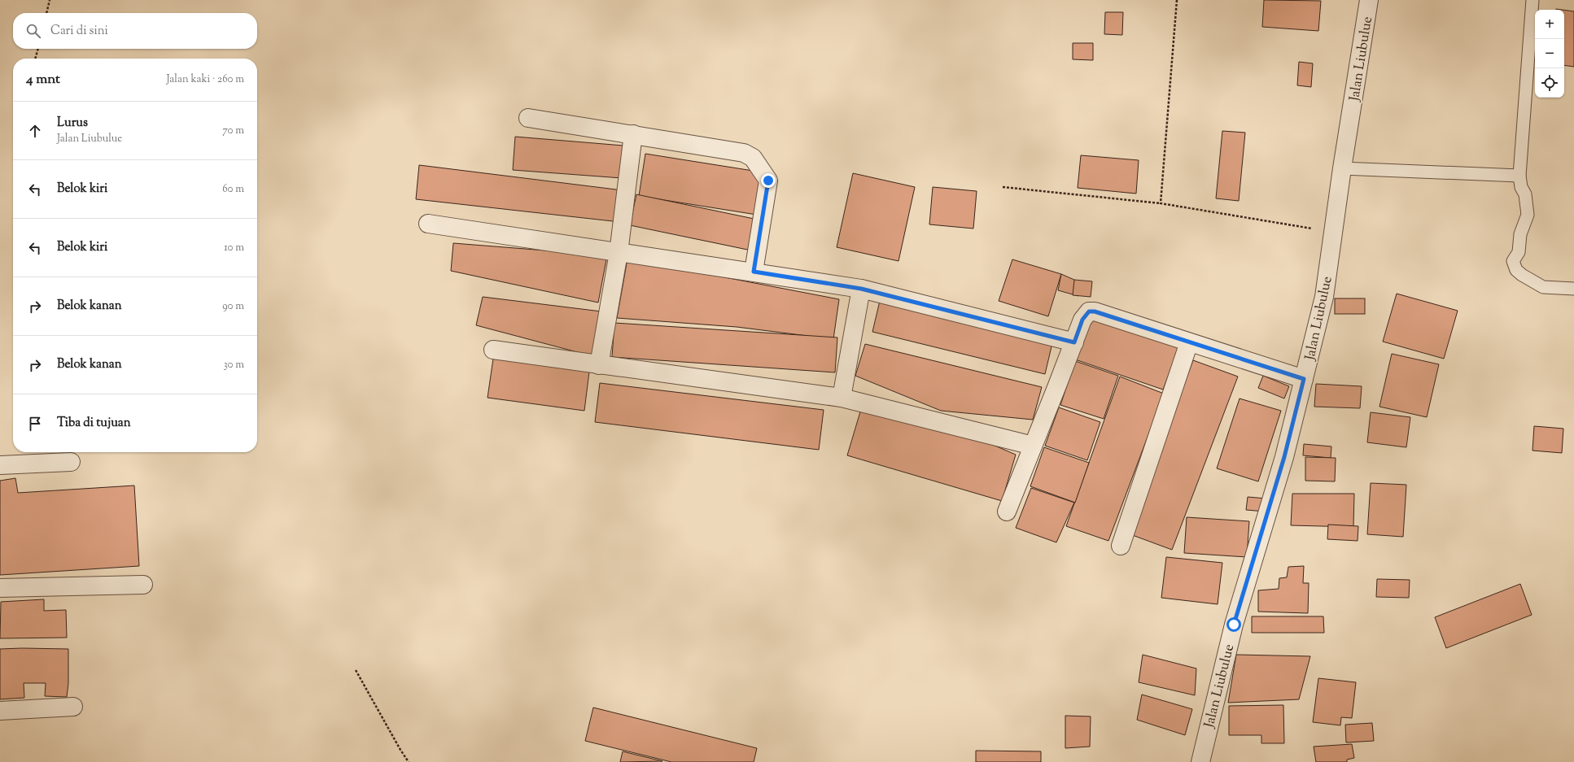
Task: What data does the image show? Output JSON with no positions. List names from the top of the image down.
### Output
{
  "streets": {
    "street": ["Jalan Liubulue"]
  },
  "page": {
    "map_buttons": ["+", "−"],
    "search": "Cari di sini",
    "heading": ["4 mnt", "Jalan kaki · 260 m"],
    "list": [
      ["Lurus", "Jalan Liubulue", "70 m"],
      ["Belok kiri", "60 m"],
      ["Belok kiri", "10 m"],
      ["Belok kanan", "90 m"],
      ["Belok kanan", "30 m"],
      "Tiba di tujuan"
    ]
  }
}
